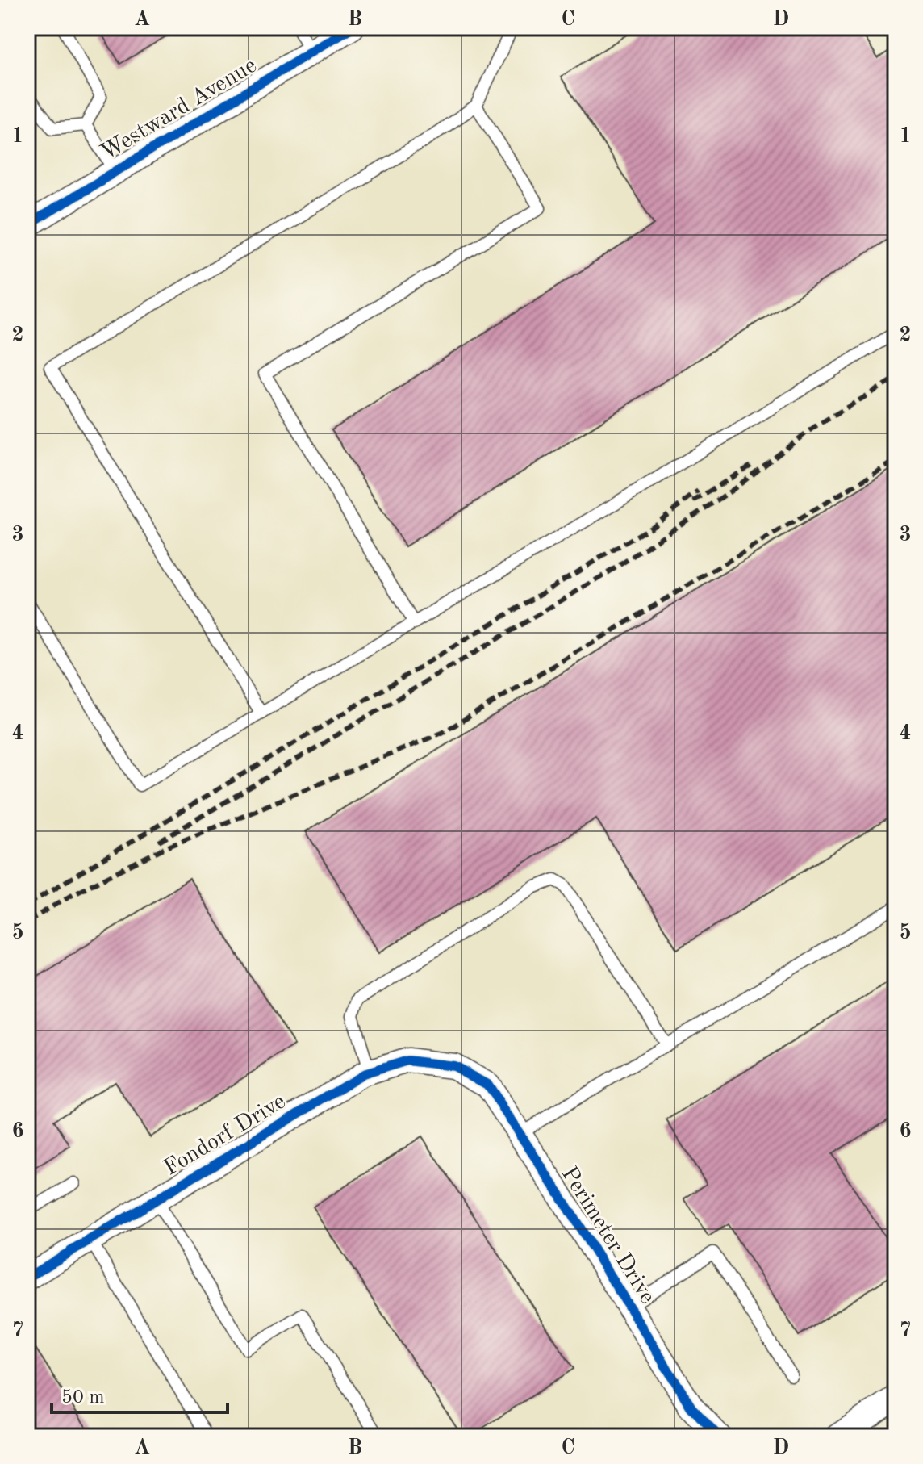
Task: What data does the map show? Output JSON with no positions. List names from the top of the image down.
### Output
{
  "streets": {
    "street": ["Westward Avenue", "Fondorf Drive", "Perimeter Drive"]
  },
  "crossings": [
    ["Fondorf Drive", "Perimeter Drive"]
  ],
  "scale_bar": "50 m",
  "grid": {
    "columns": [
      "A",
      "B",
      "C",
      "D"
    ],
    "rows": [
      "1",
      "2",
      "3",
      "4",
      "5",
      "6",
      "7"
    ]
  }
}
